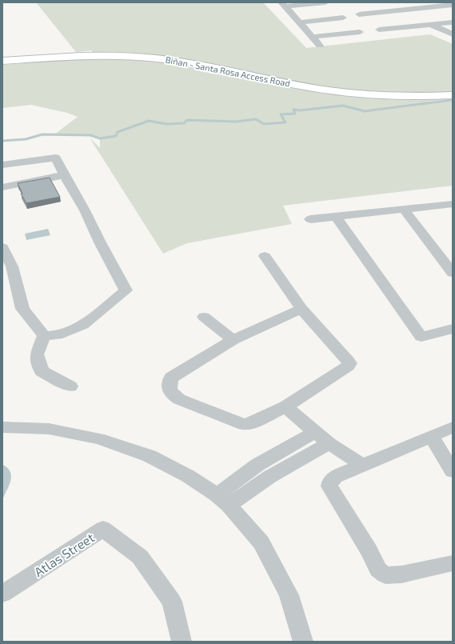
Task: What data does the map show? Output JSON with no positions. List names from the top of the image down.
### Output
{
  "streets": {
    "main road": ["Biñan - Santa Rosa Access Road"],
    "street": ["Atlas Street"]
  }
}
